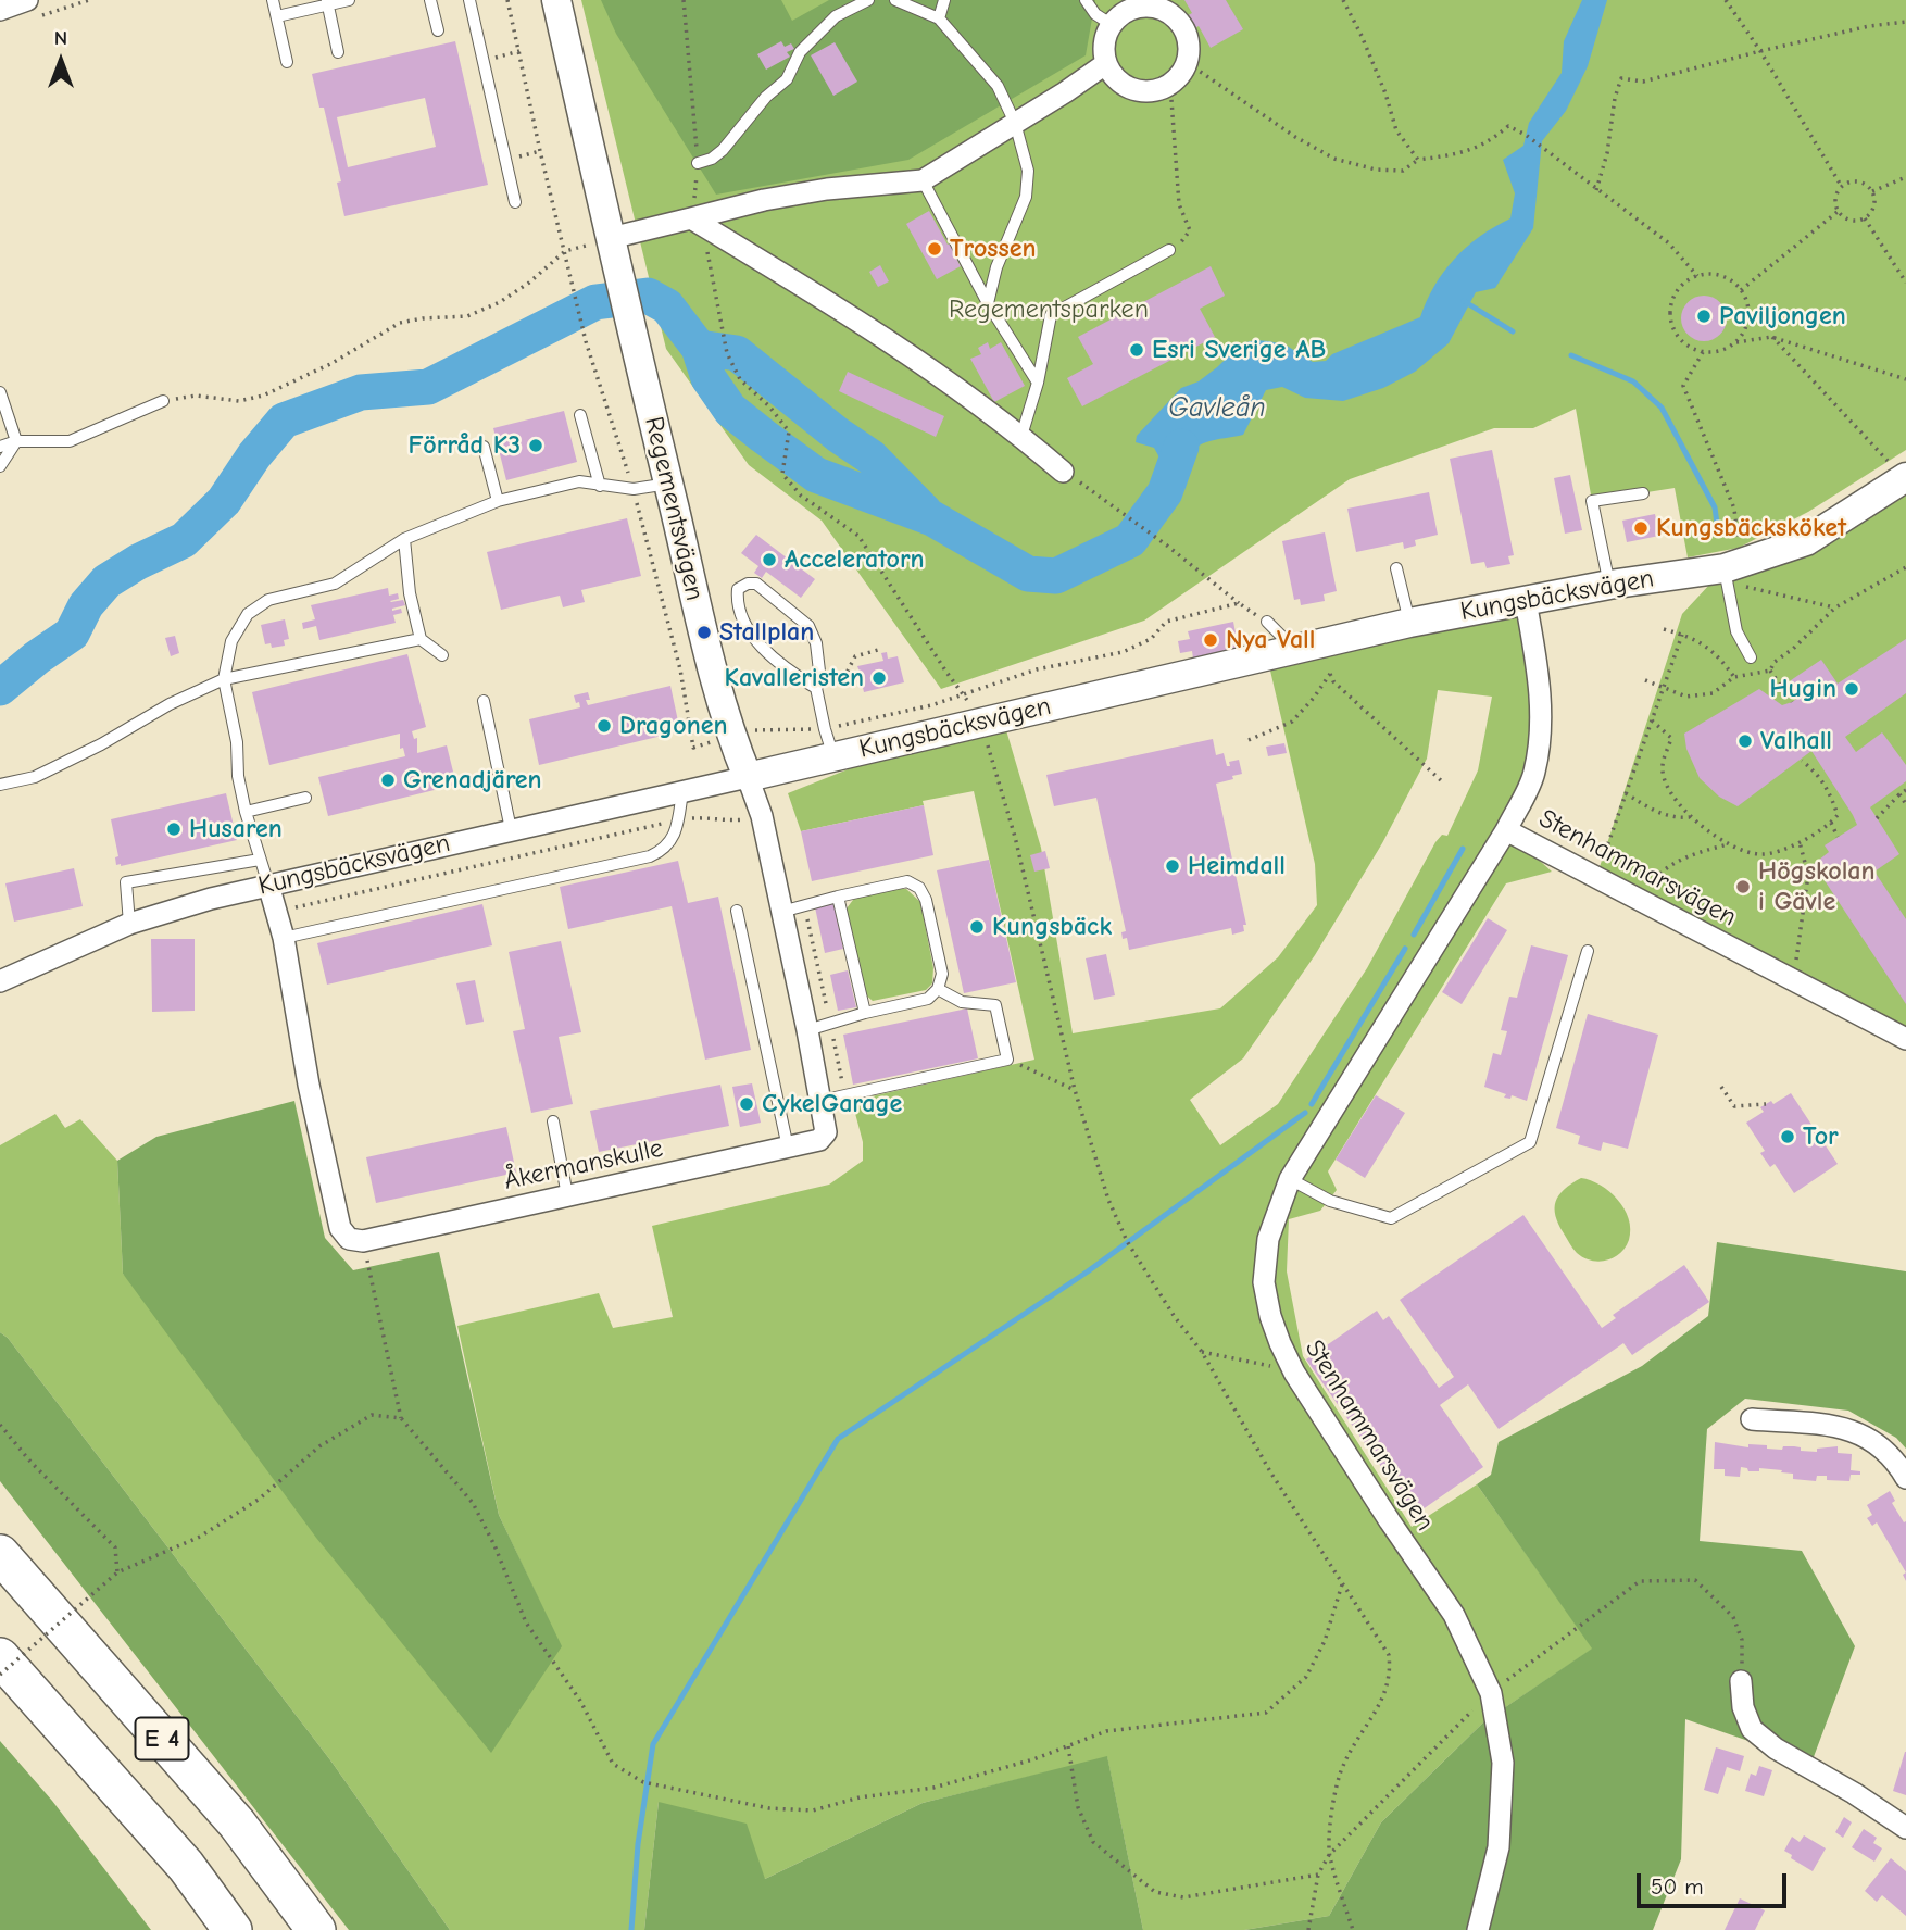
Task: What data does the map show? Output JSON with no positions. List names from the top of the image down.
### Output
{
  "streets": {
    "highway": ["E 4"],
    "street": [
      "Regementsvägen",
      "Kungsbäcksvägen",
      "Stenhammarsvägen",
      "Åkermanskulle"
    ]
  },
  "crossings": [
    ["Regementsvägen", "Kungsbäcksvägen"],
    ["Regementsvägen", "Åkermanskulle"],
    ["Kungsbäcksvägen", "Stenhammarsvägen"],
    ["Kungsbäcksvägen", "Åkermanskulle"]
  ],
  "water": ["Gavleån"],
  "parks": ["Regementsparken"],
  "places": [
    "Trossen",
    "Paviljongen",
    "Esri Sverige AB",
    "Förråd K3",
    "Kungsbäcksköket",
    "Acceleratorn",
    "Stallplan",
    "Nya Vall",
    "Kavalleristen",
    "Hugin",
    "Dragonen",
    "Valhall",
    "Grenadjären",
    "Husaren",
    "Heimdall",
    "Högskolan i Gävle",
    "Kungsbäck",
    "CykelGarage",
    "Tor"
  ],
  "scale_bar": "50 m",
  "north": "top"
}
